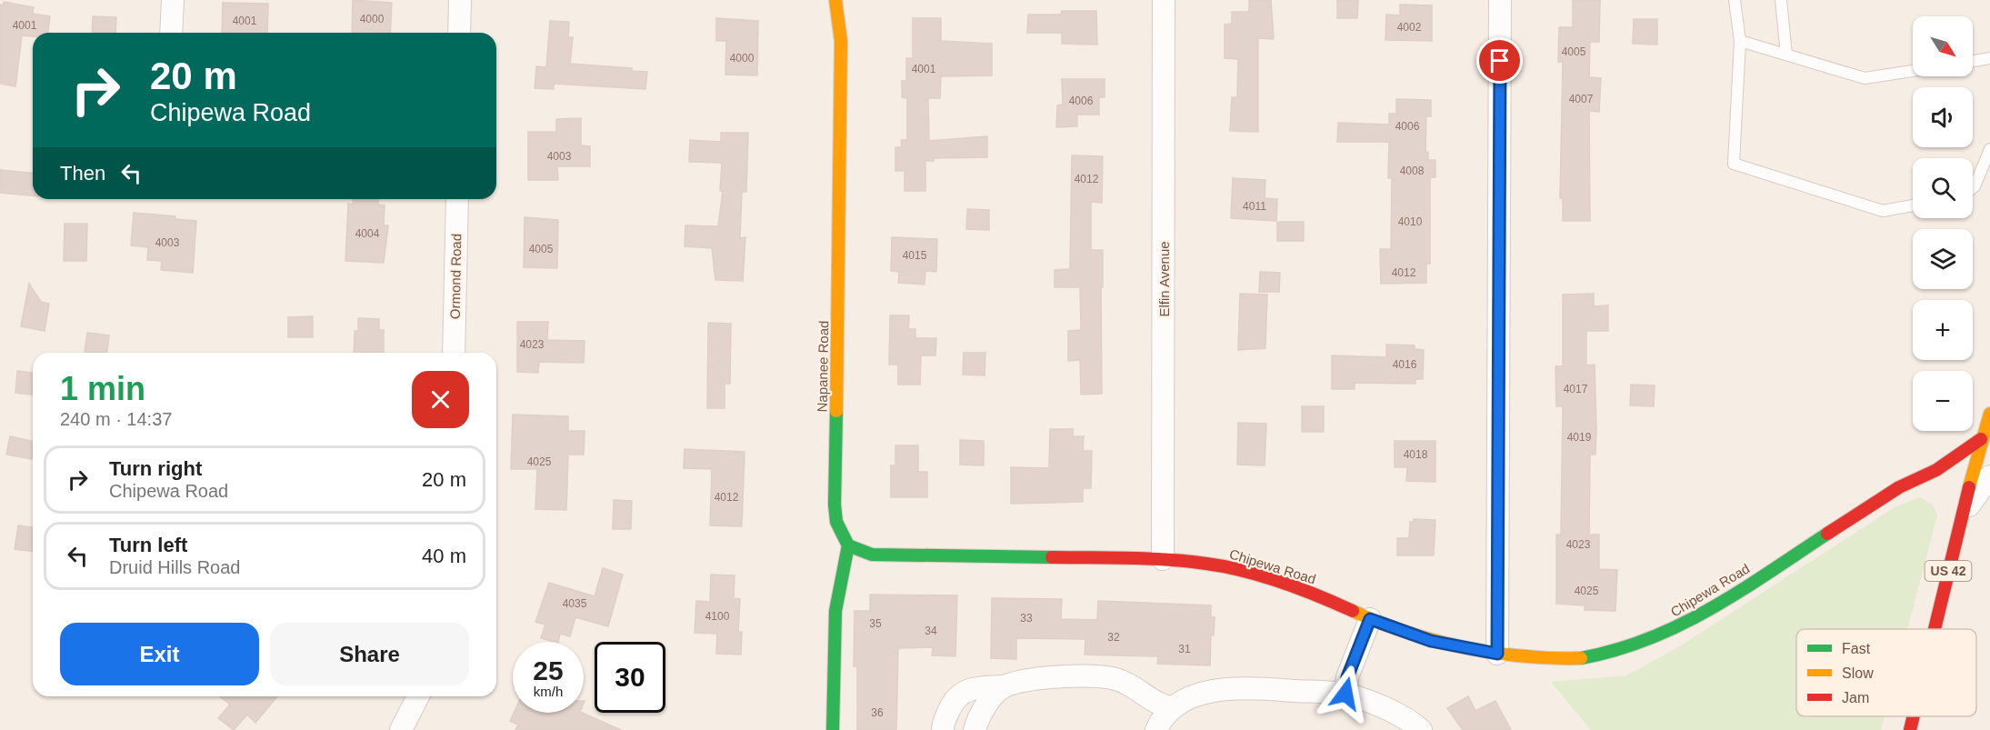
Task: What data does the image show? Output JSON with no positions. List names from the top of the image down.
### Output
{
  "streets": {
    "street": [
      "Ormond Road",
      "Elfin Avenue",
      "Napanee Road",
      "Chipewa Road",
      "US 42"
    ]
  },
  "crossings": [
    ["Elfin Avenue", "Chipewa Road"],
    ["Napanee Road", "Chipewa Road"],
    ["Chipewa Road", "US 42"]
  ],
  "house_numbers": [
    "4000",
    "4001",
    "4001",
    "4002",
    "4005",
    "4000",
    "4001",
    "4007",
    "4006",
    "4006",
    "4003",
    "4008",
    "4012",
    "4011",
    "4010",
    "4004",
    "4003",
    "4005",
    "4015",
    "4012",
    "4023",
    "4016",
    "4017",
    "4019",
    "4018",
    "4025",
    "4012",
    "4023",
    "4025",
    "4035",
    "4100",
    "33",
    "35",
    "34",
    "32",
    "31",
    "36"
  ],
  "legend": ["Fast", "Slow", "Jam"],
  "north": "bottom right",
  "page": {
    "map_buttons": ["+", "−"],
    "turn": ["20 m", "Chipewa Road"],
    "then": "Then",
    "heading": ["1 min", "240 m · 14:37"],
    "list": [
      {
        "name": "Turn right",
        "note": "Chipewa Road",
        "value": "20 m"
      },
      {
        "name": "Turn left",
        "note": "Druid Hills Road",
        "value": "40 m"
      }
    ],
    "buttons": ["Exit", "Share"],
    "speed": "25 km/h",
    "limit": "30"
  }
}
